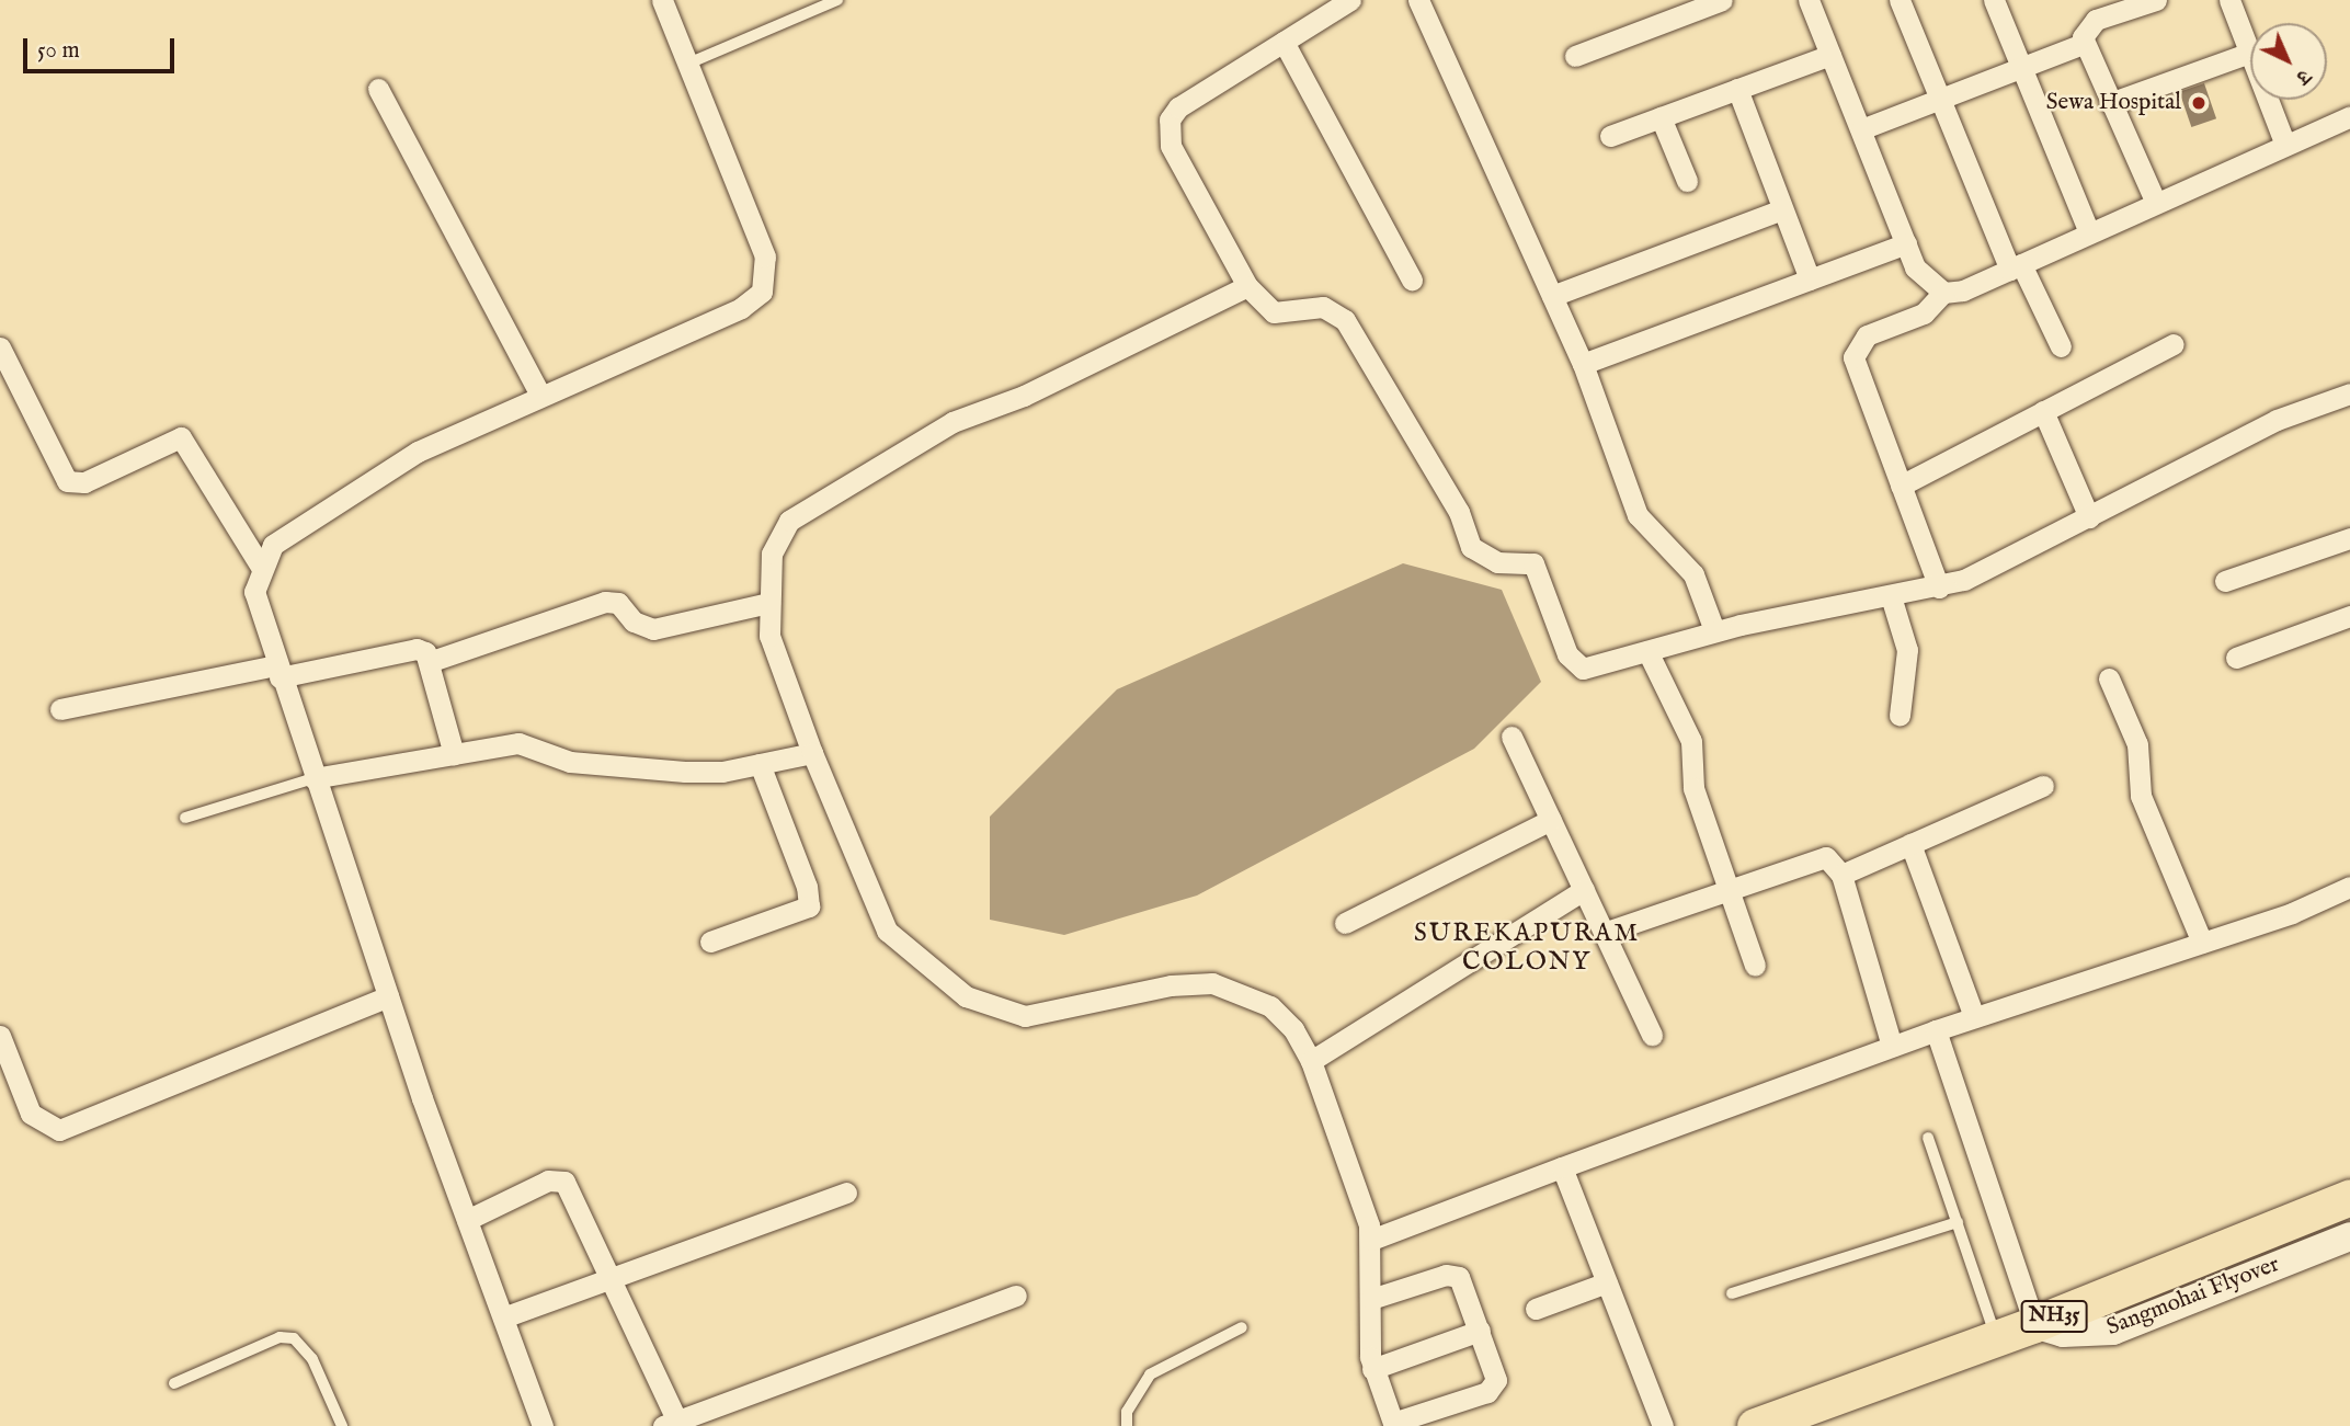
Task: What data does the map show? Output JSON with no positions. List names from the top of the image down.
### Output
{
  "streets": {
    "highway": ["NH35"],
    "main road": ["Sangmohai Flyover"]
  },
  "crossings": [
    ["Sangmohai Flyover", "NH35"]
  ],
  "districts": ["SUREKAPURAM COLONY"],
  "places": ["Sewa Hospital"],
  "scale_bar": "50 m",
  "north": "bottom right"
}
